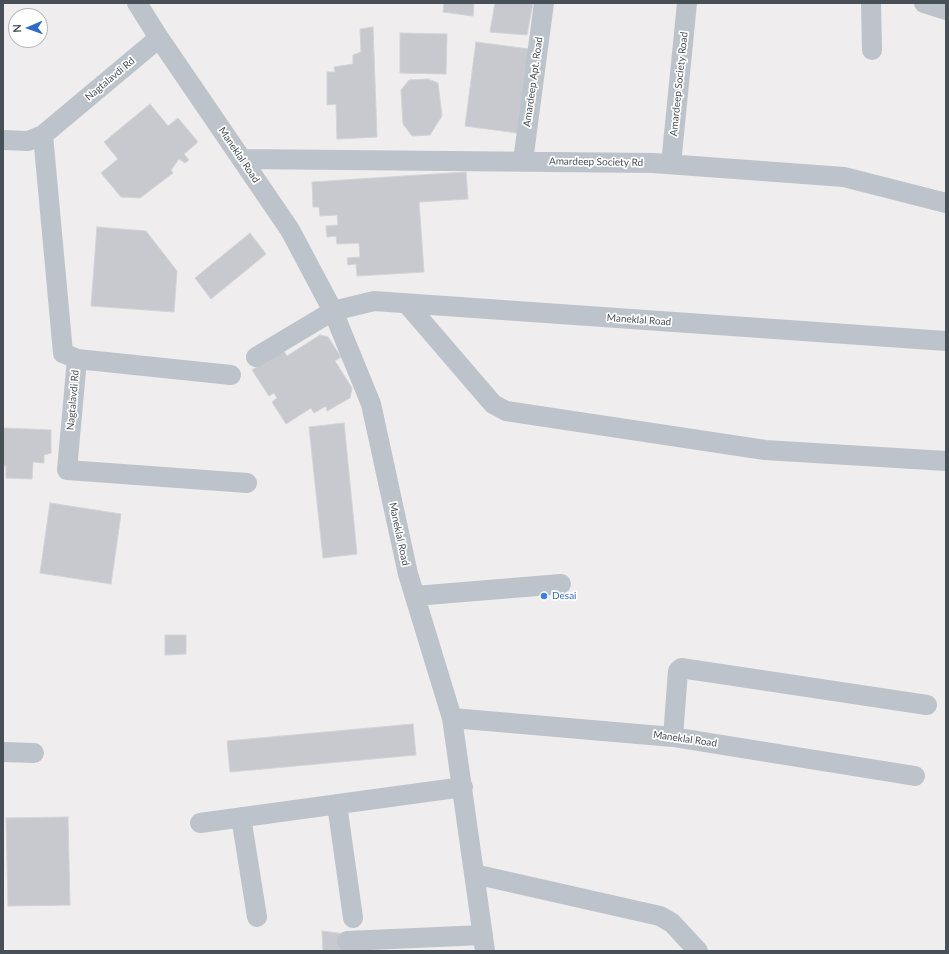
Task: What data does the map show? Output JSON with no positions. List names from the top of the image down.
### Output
{
  "streets": {
    "street": [
      "Nagtalavdi Rd",
      "Amardeep Apt. Road",
      "Amardeep Society Road",
      "Maneklal Road",
      "Amardeep Society Rd"
    ]
  },
  "crossings": [
    ["Nagtalavdi Rd", "Maneklal Road"],
    ["Amardeep Apt. Road", "Amardeep Society Rd"],
    ["Amardeep Society Road", "Amardeep Society Rd"],
    ["Maneklal Road", "Amardeep Society Rd"]
  ],
  "places": ["Desai"],
  "north": "left"
}
